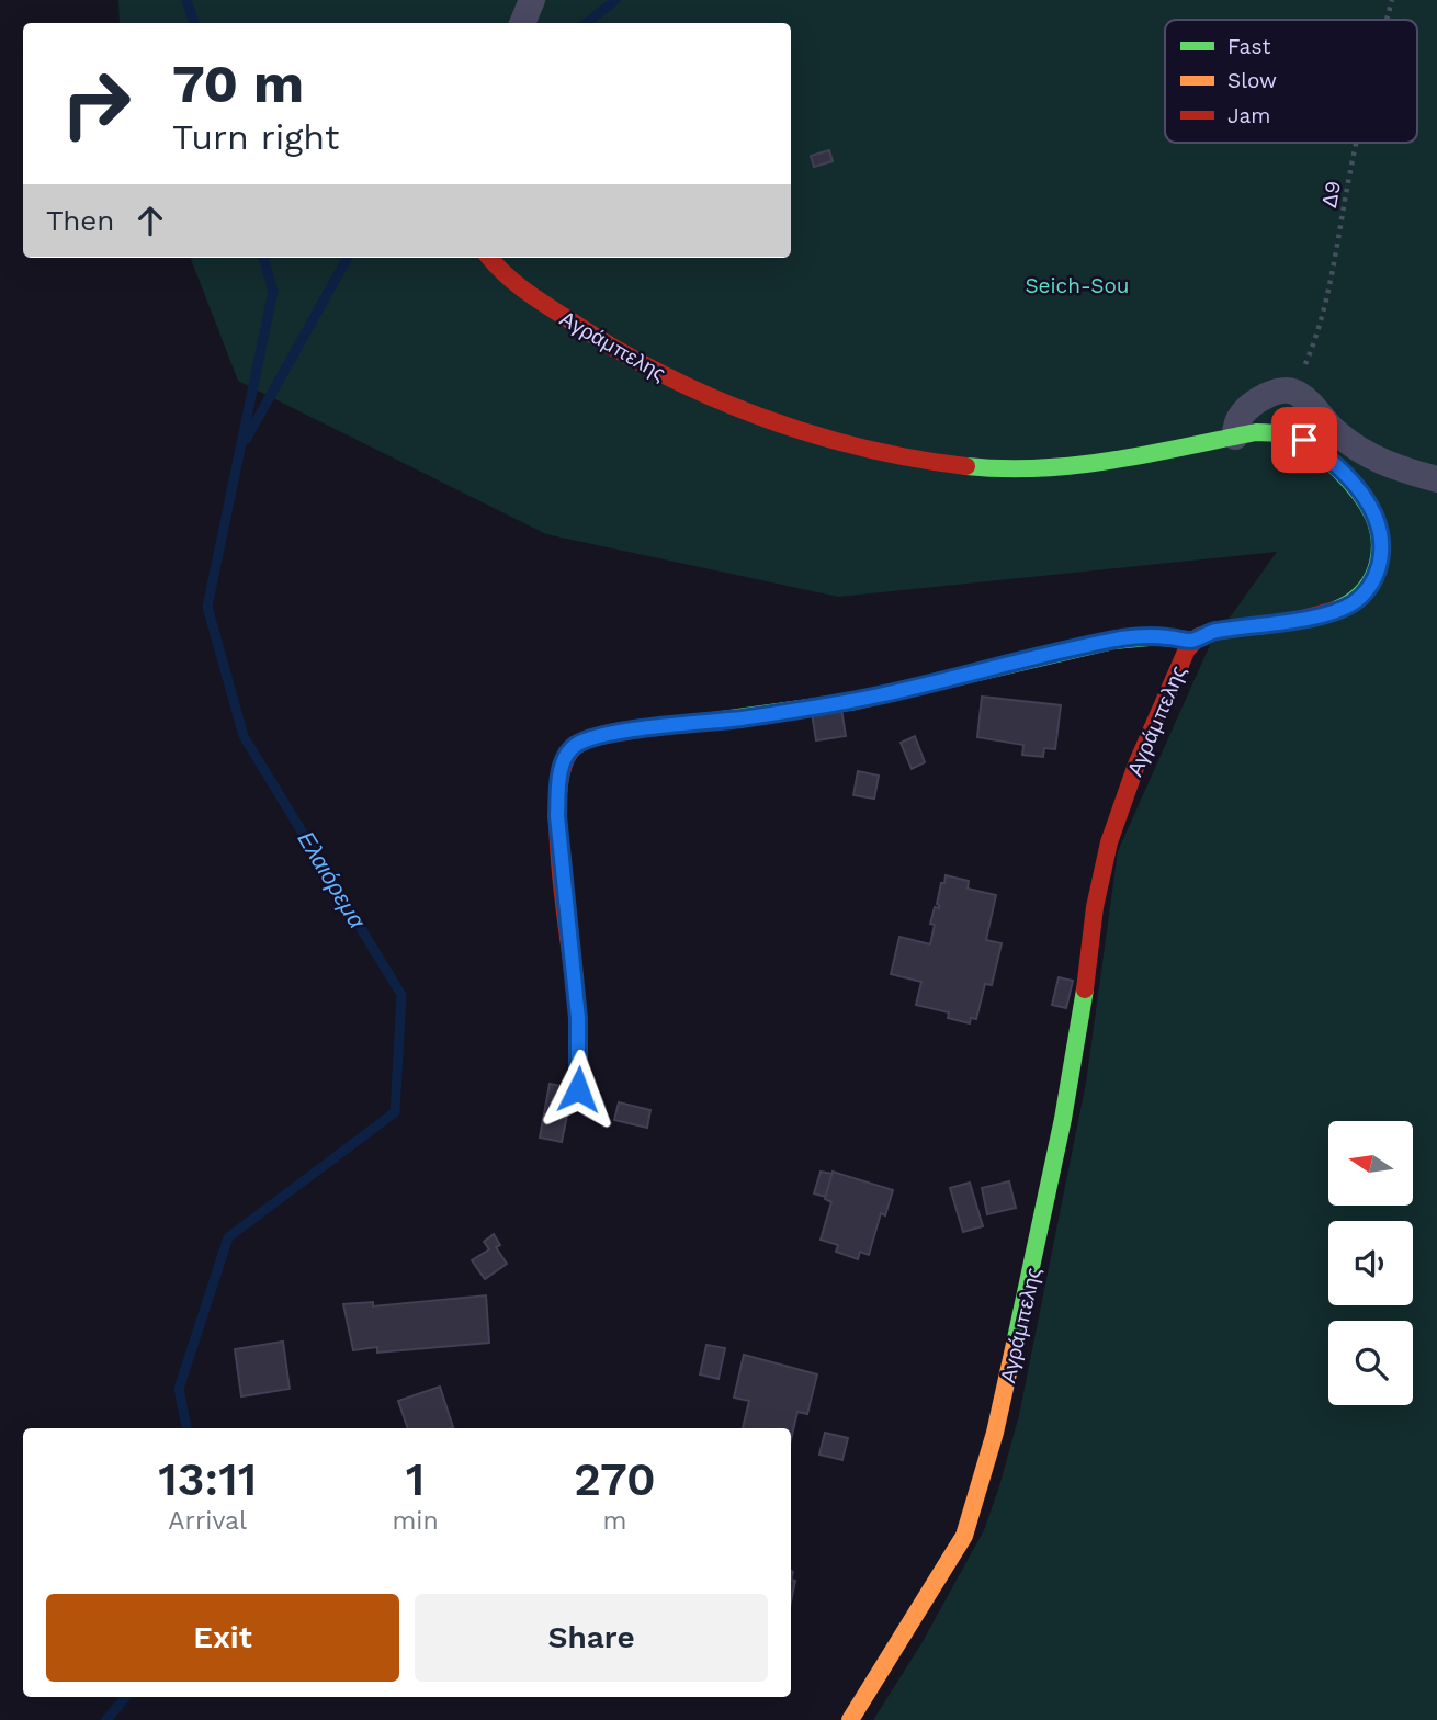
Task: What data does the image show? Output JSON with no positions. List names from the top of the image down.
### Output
{
  "streets": {
    "street": ["Αγράμπελης"],
    "path": ["Δ9"]
  },
  "water": ["Ελαιόρεμα"],
  "parks": ["Seich-Sou"],
  "legend": ["Fast", "Slow", "Jam"],
  "north": "left",
  "page": {
    "turn": ["70 m", "Turn right"],
    "then": "Then",
    "eta": [
      "13:11",
      "Arrival",
      "1",
      "min",
      "270",
      "m"
    ],
    "buttons": ["Exit", "Share"]
  }
}
